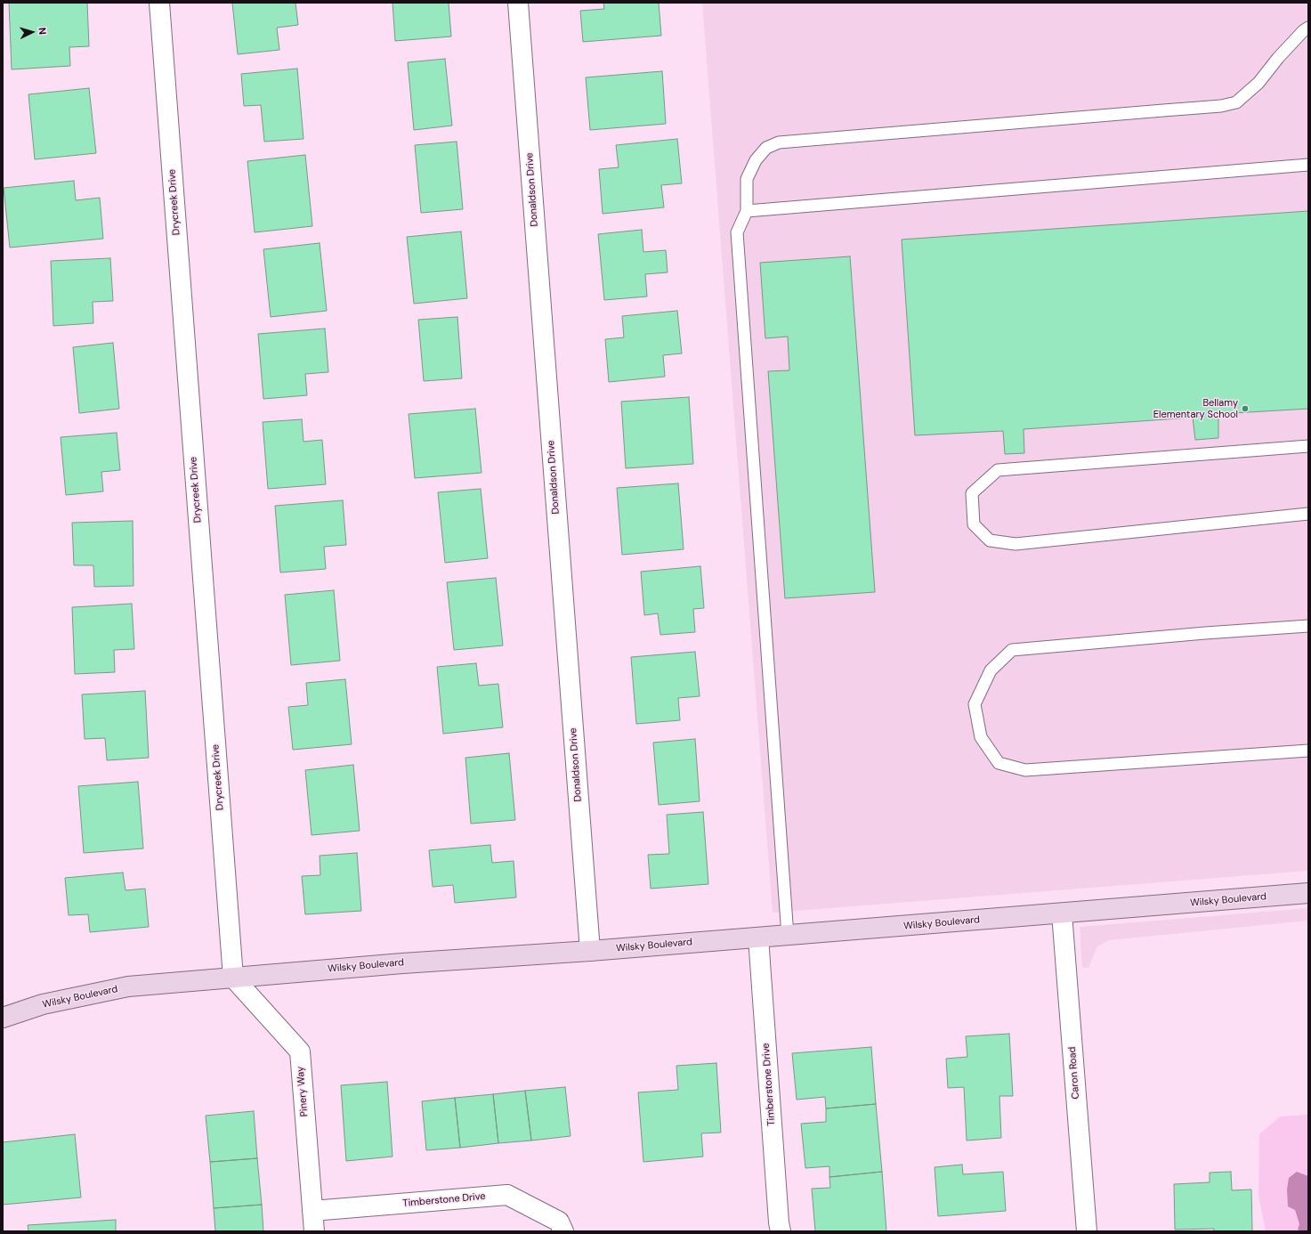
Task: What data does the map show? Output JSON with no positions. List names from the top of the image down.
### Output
{
  "streets": {
    "main road": ["Wilsky Boulevard"],
    "street": [
      "Donaldson Drive",
      "Drycreek Drive",
      "Caron Road",
      "Timberstone Drive",
      "Pinery Way"
    ]
  },
  "crossings": [
    ["Donaldson Drive", "Wilsky Boulevard"],
    ["Drycreek Drive", "Wilsky Boulevard"],
    ["Drycreek Drive", "Pinery Way"],
    ["Wilsky Boulevard", "Caron Road"],
    ["Wilsky Boulevard", "Timberstone Drive"],
    ["Wilsky Boulevard", "Pinery Way"],
    ["Timberstone Drive", "Pinery Way"]
  ],
  "places": ["Bellamy Elementary School"],
  "north": "right"
}
